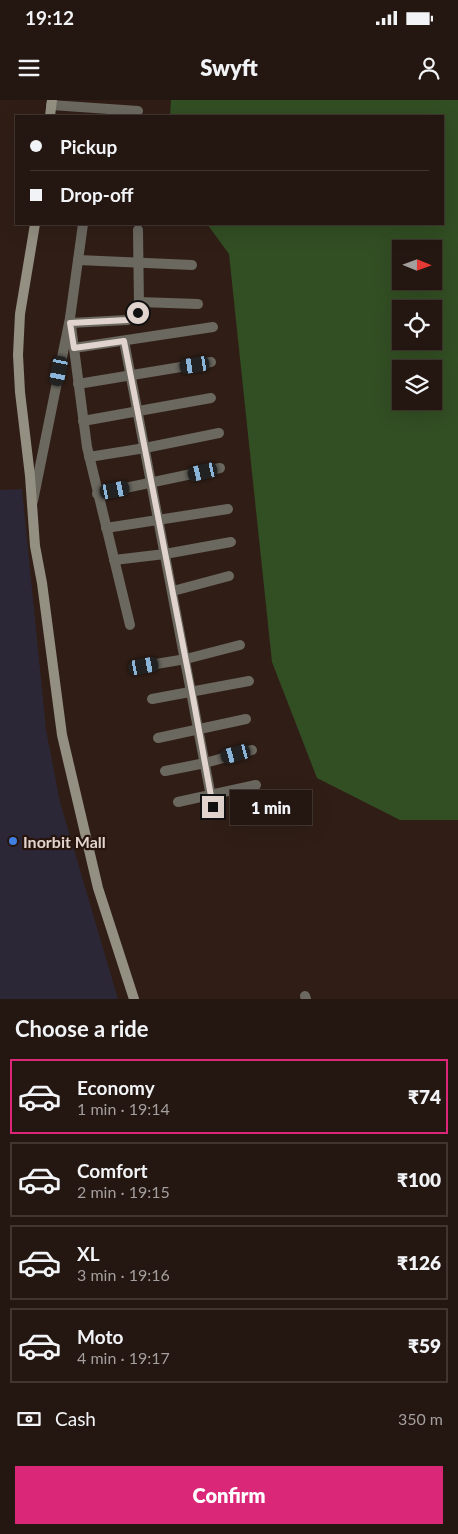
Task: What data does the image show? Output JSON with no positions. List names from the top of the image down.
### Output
{
  "places": ["Inorbit Mall"],
  "north": "right",
  "page": {
    "status": "19:12",
    "header": "Swyft",
    "banner": ["Pickup", "Drop-off"],
    "bubble": "1 min",
    "heading": "Choose a ride",
    "list": [
      {
        "name": "Economy",
        "note": "1 min · 19:14",
        "value": "₹74"
      },
      {
        "name": "Comfort",
        "note": "2 min · 19:15",
        "value": "₹100"
      },
      {
        "name": "XL",
        "note": "3 min · 19:16",
        "value": "₹126"
      },
      {
        "name": "Moto",
        "note": "4 min · 19:17",
        "value": "₹59"
      }
    ],
    "pay": ["Cash", "350 m"],
    "buttons": "Confirm"
  }
}
